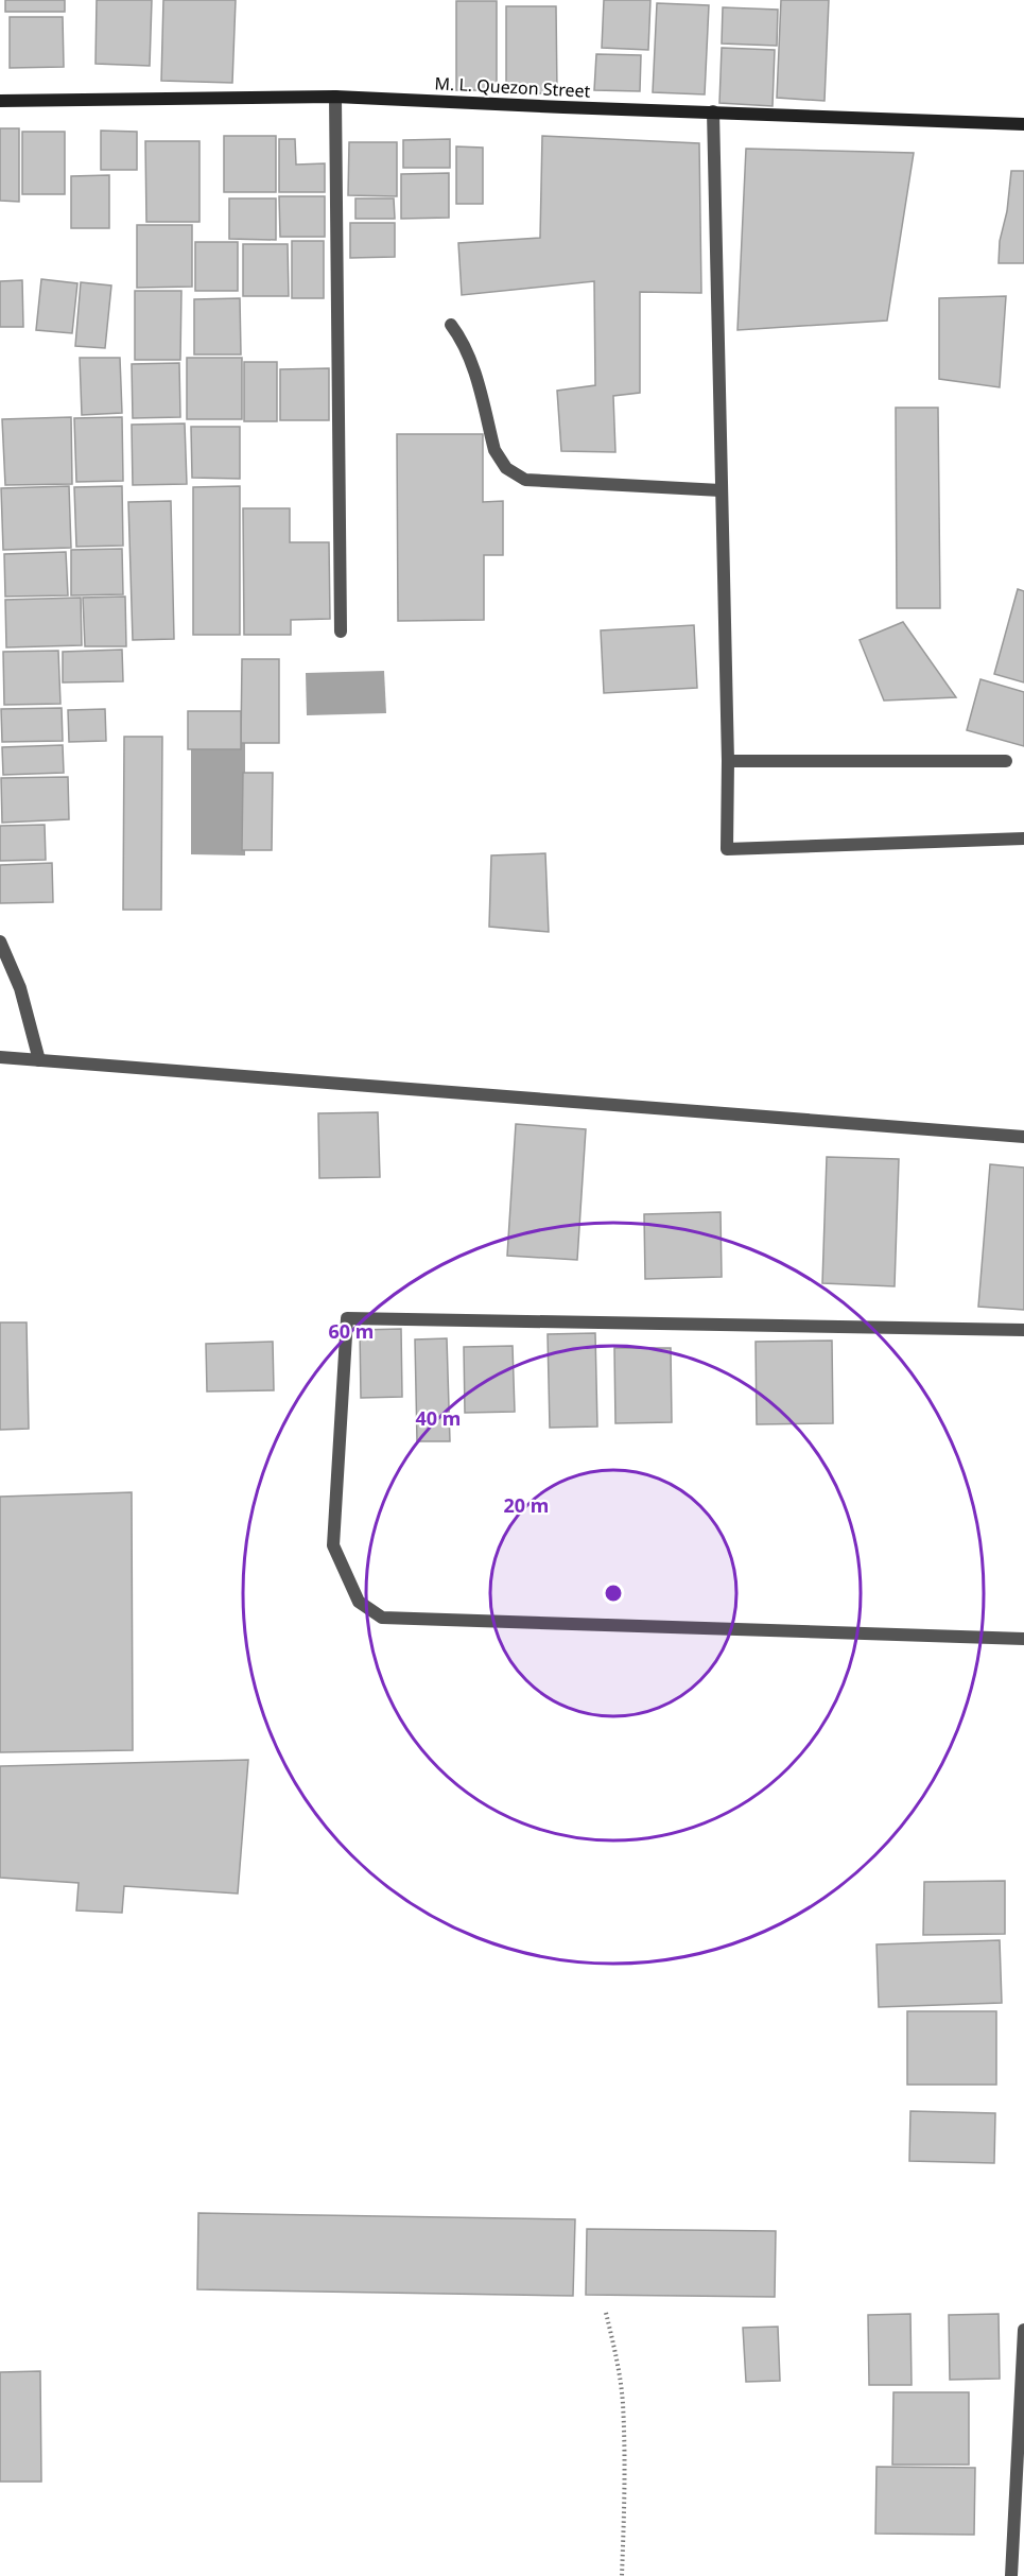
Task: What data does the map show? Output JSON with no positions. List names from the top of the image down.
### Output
{
  "streets": {
    "main road": ["M. L. Quezon Street"]
  },
  "rings": ["60 m", "40 m", "20 m"]
}
